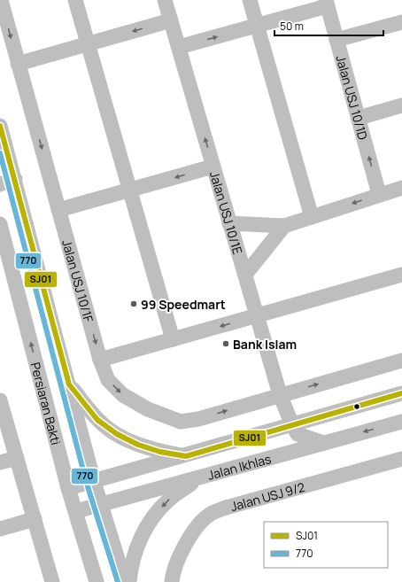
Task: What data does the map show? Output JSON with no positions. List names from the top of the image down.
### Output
{
  "streets": {
    "street": [
      "Jalan USJ 10/1D",
      "Jalan USJ 10/1E",
      "Jalan USJ 10/1F",
      "Persiaran Bakti",
      "Jalan Ikhlas",
      "Jalan USJ 9/2"
    ]
  },
  "crossings": [
    ["Jalan USJ 10/1E", "Jalan USJ 10/1F"],
    ["Jalan USJ 10/1E", "Jalan Ikhlas"],
    ["Persiaran Bakti", "Jalan Ikhlas"]
  ],
  "places": ["99 Speedmart", "Bank Islam"],
  "lines": ["transit line SJ01", "transit line 770"],
  "legend": ["SJ01", "770"],
  "scale_bar": "50 m"
}
